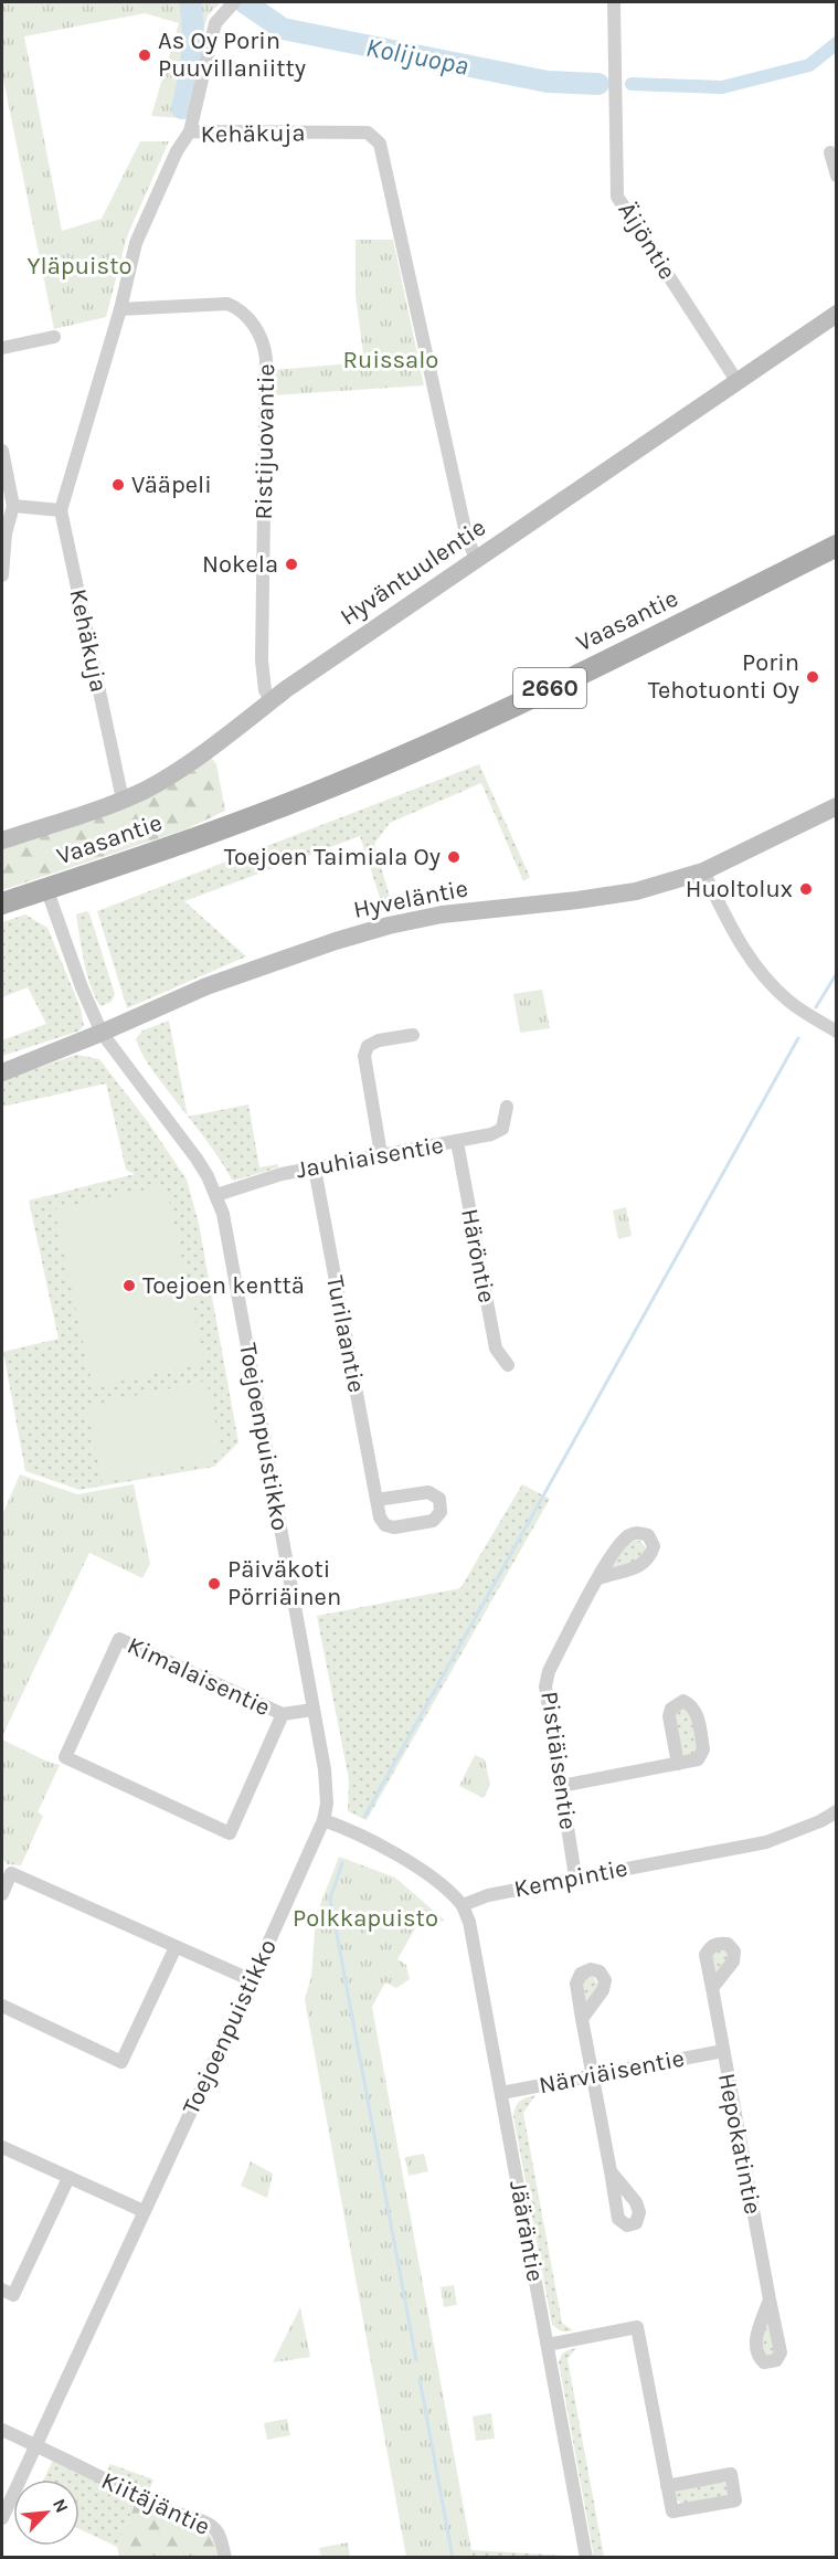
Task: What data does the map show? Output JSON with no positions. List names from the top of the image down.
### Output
{
  "streets": {
    "main road": ["Vaasantie", "2660"],
    "street": [
      "Kehäkuja",
      "Äijöntie",
      "Ristijuovantie",
      "Hyväntuulentie",
      "Hyveläntie",
      "Jauhiaisentie",
      "Häröntie",
      "Turilaantie",
      "Toejoenpuistikko",
      "Kimalaisentie",
      "Pistiäisentie",
      "Kempintie",
      "Närviäisentie",
      "Hepokatintie",
      "Jääräntie",
      "Kiitäjäntie"
    ]
  },
  "crossings": [
    ["Kehäkuja", "Ristijuovantie"],
    ["Kehäkuja", "Hyväntuulentie"],
    ["Äijöntie", "Hyväntuulentie"],
    ["Ristijuovantie", "Hyväntuulentie"],
    ["Vaasantie", "Toejoenpuistikko"],
    ["Hyveläntie", "Toejoenpuistikko"],
    ["Jauhiaisentie", "Häröntie"],
    ["Jauhiaisentie", "Turilaantie"],
    ["Jauhiaisentie", "Toejoenpuistikko"],
    ["Toejoenpuistikko", "Kimalaisentie"],
    ["Toejoenpuistikko", "Kiitäjäntie"],
    ["Pistiäisentie", "Kempintie"],
    ["Kempintie", "Jääräntie"],
    ["Närviäisentie", "Hepokatintie"],
    ["Närviäisentie", "Jääräntie"]
  ],
  "water": ["Kolijuopa"],
  "parks": ["Yläpuisto", "Ruissalo", "Polkkapuisto"],
  "places": [
    "As Oy Porin Puuvillaniitty",
    "Vääpeli",
    "Nokela",
    "Porin Tehotuonti Oy",
    "Toejoen Taimiala Oy",
    "Huoltolux",
    "Toejoen kenttä",
    "Päiväkoti Pörriäinen"
  ],
  "north": "top right"
}
